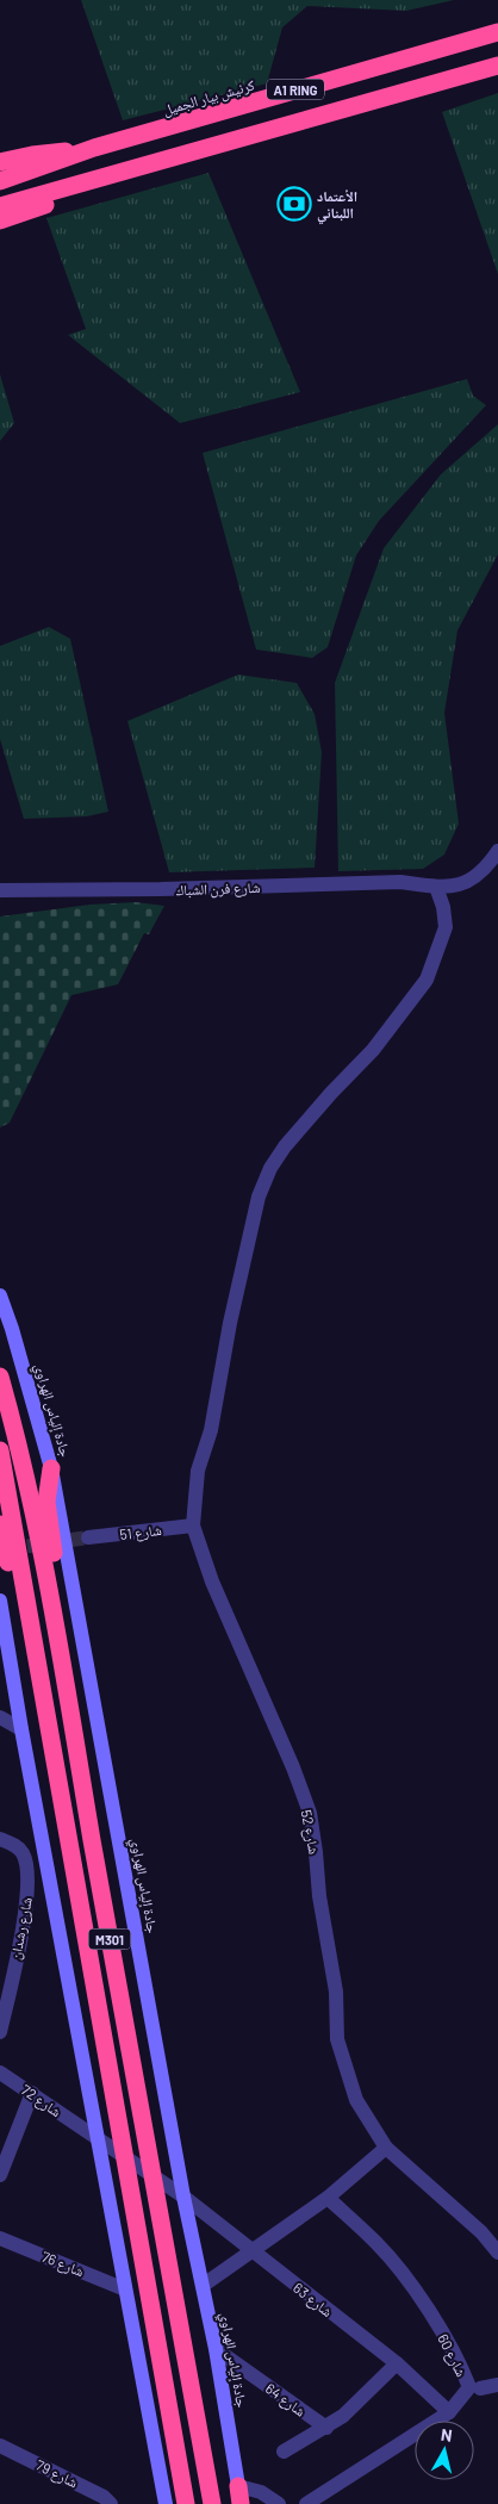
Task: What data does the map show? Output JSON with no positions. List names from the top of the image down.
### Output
{
  "streets": {
    "highway": ["A1 RING", "كرنيش بيار الجميل", "M301"],
    "street": [
      "شارع فرن الشباك",
      "جادة إلياس الهراوي",
      "شارع 51",
      "شارع 52",
      "شارع رشدان",
      "شارع 72",
      "شارع 76",
      "شارع 63",
      "شارع 60",
      "شارع 64",
      "شارع 79"
    ]
  },
  "crossings": [
    ["جادة إلياس الهراوي", "شارع 72"],
    ["جادة إلياس الهراوي", "شارع 63"],
    ["جادة إلياس الهراوي", "شارع 64"],
    ["شارع 51", "شارع 52"],
    ["شارع 72", "شارع 63"],
    ["شارع 63", "شارع 60"],
    ["شارع 63", "شارع 64"]
  ],
  "places": {
    "bank": ["الأعتماد اللبناني"]
  },
  "north": "top"
}
